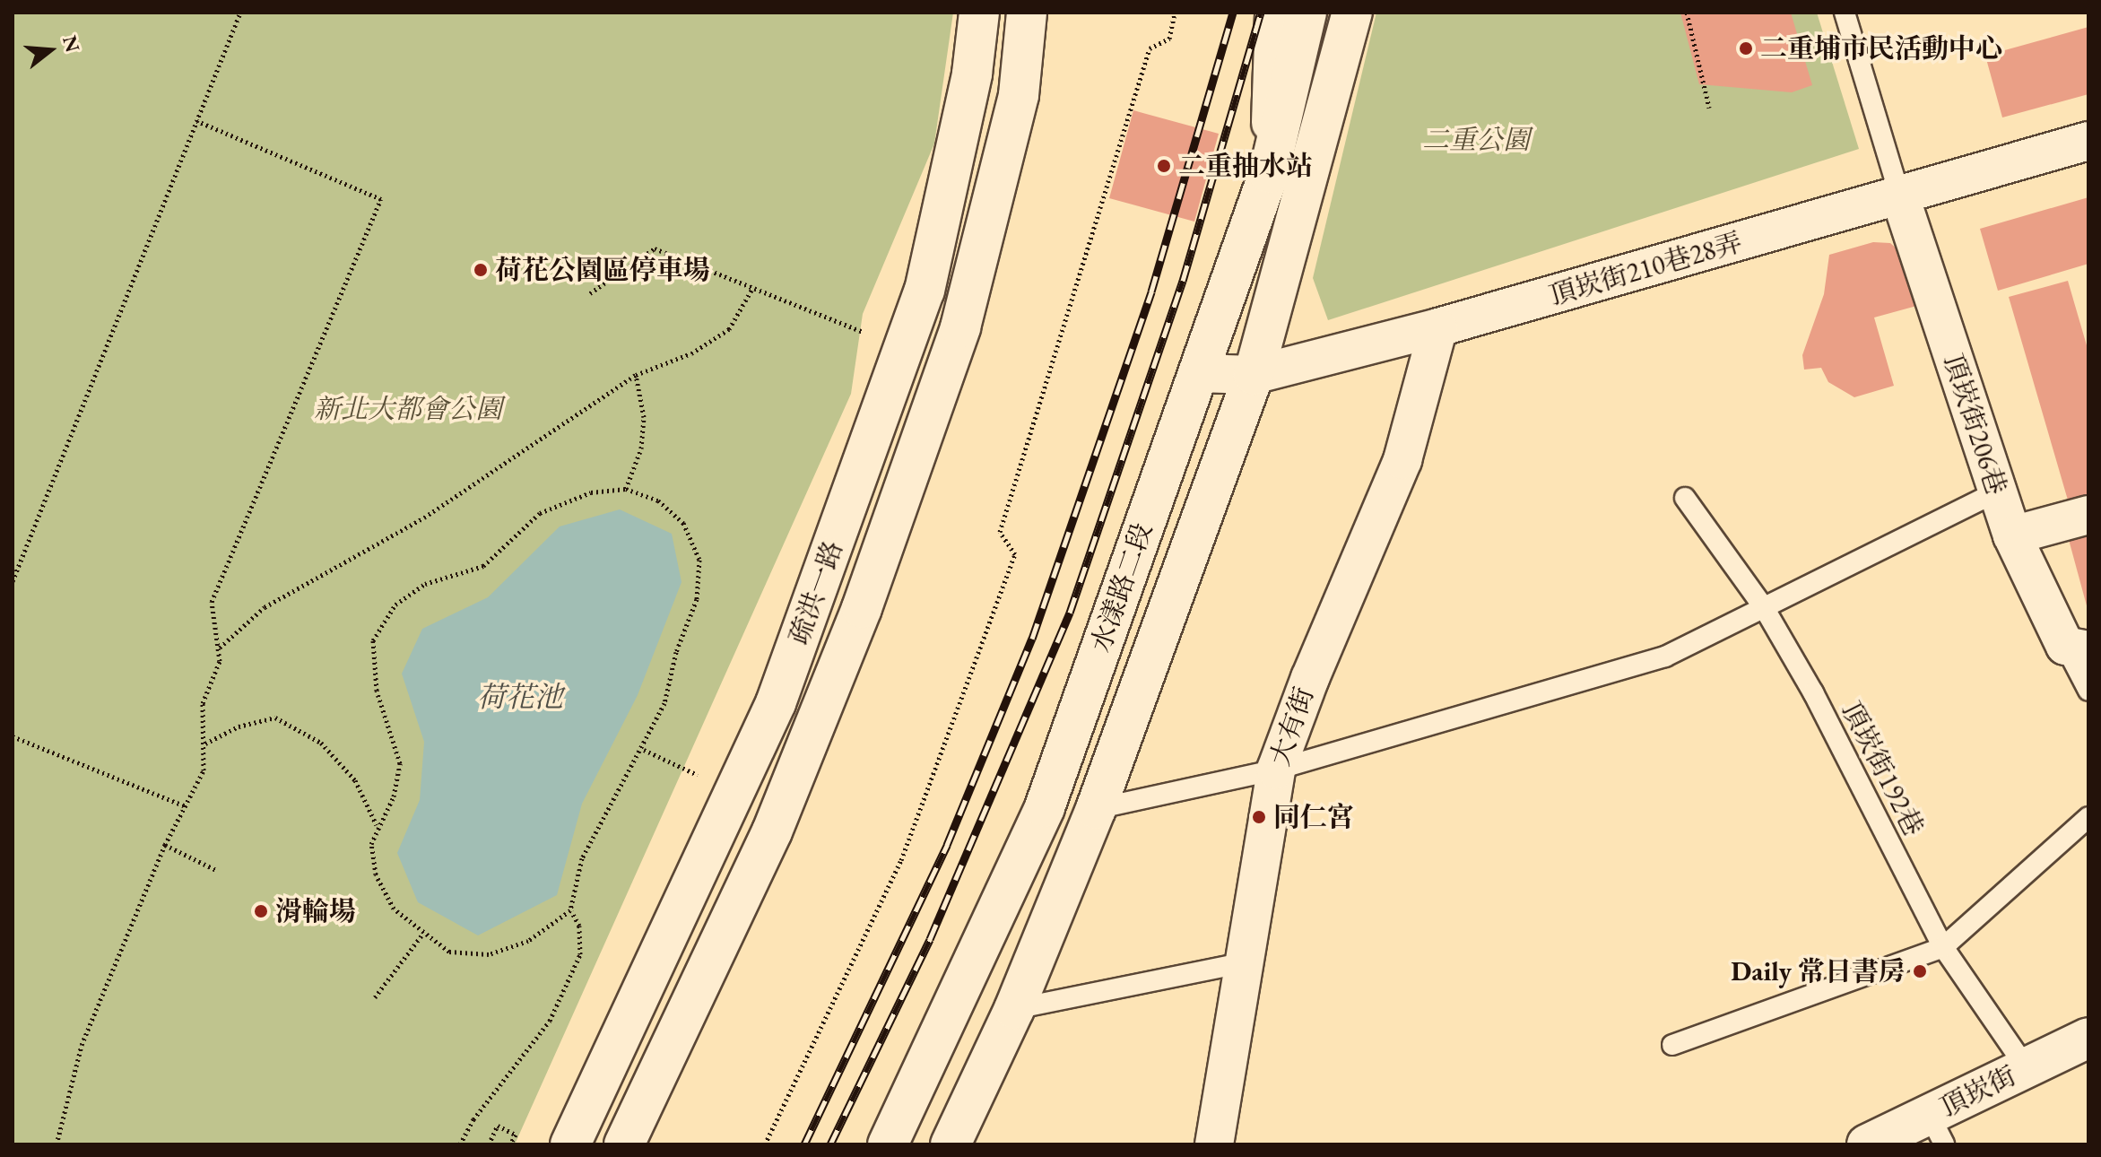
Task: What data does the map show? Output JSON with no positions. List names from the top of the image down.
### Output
{
  "streets": {
    "street": [
      "頂崁街210巷28弄",
      "頂崁街206巷",
      "水漾路二段",
      "疏洪一路",
      "大有街",
      "頂崁街"
    ],
    "lane": ["頂崁街192巷"]
  },
  "crossings": [
    ["頂崁街210巷28弄", "頂崁街206巷"],
    ["頂崁街210巷28弄", "水漾路二段"],
    ["頂崁街210巷28弄", "大有街"],
    ["頂崁街192巷", "頂崁街"]
  ],
  "water": ["荷花池"],
  "parks": ["二重公園", "新北大都會公園"],
  "places": [
    "二重埔市民活動中心",
    "二重抽水站",
    "荷花公園區停車場",
    "同仁宮",
    "滑輪場",
    "Daily 常日書房"
  ],
  "north": "right"
}
